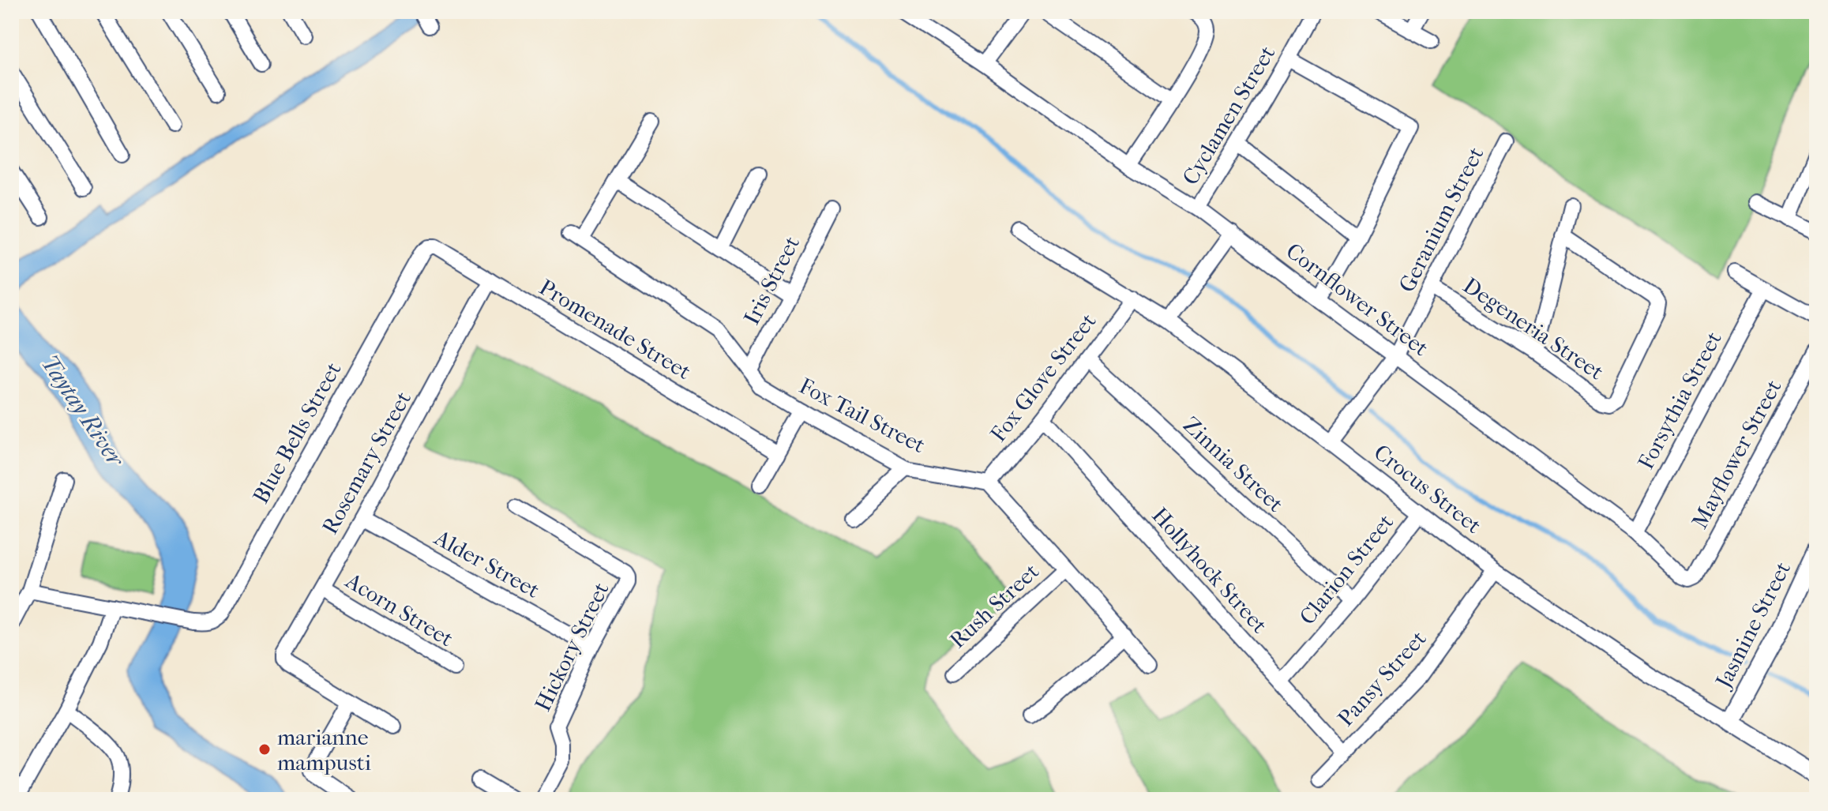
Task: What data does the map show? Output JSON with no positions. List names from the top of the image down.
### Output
{
  "streets": {
    "street": [
      "Cyclamen Street",
      "Geranium Street",
      "Iris Street",
      "Cornflower Street",
      "Degeneria Street",
      "Promenade Street",
      "Fox Glove Street",
      "Forsythia Street",
      "Fox Tail Street",
      "Blue Bells Street",
      "Mayflower Street",
      "Rosemary Street",
      "Zinnia Street",
      "Crocus Street",
      "Alder Street",
      "Clarion Street",
      "Hollyhock Street",
      "Rush Street",
      "Acorn Street",
      "Jasmine Street",
      "Hickory Street",
      "Pansy Street"
    ]
  },
  "crossings": [
    ["Cyclamen Street", "Cornflower Street"],
    ["Geranium Street", "Cornflower Street"],
    ["Geranium Street", "Degeneria Street"],
    ["Geranium Street", "Crocus Street"],
    ["Iris Street", "Fox Tail Street"],
    ["Cornflower Street", "Forsythia Street"],
    ["Cornflower Street", "Mayflower Street"],
    ["Promenade Street", "Blue Bells Street"],
    ["Promenade Street", "Rosemary Street"],
    ["Fox Glove Street", "Fox Tail Street"],
    ["Fox Glove Street", "Zinnia Street"],
    ["Fox Glove Street", "Crocus Street"],
    ["Fox Glove Street", "Hollyhock Street"],
    ["Rosemary Street", "Alder Street"],
    ["Rosemary Street", "Acorn Street"],
    ["Zinnia Street", "Clarion Street"],
    ["Crocus Street", "Clarion Street"],
    ["Crocus Street", "Jasmine Street"],
    ["Crocus Street", "Pansy Street"],
    ["Alder Street", "Hickory Street"],
    ["Clarion Street", "Hollyhock Street"],
    ["Hollyhock Street", "Pansy Street"]
  ],
  "water": ["Taytay River"],
  "places": ["marianne mampusti"]
}
